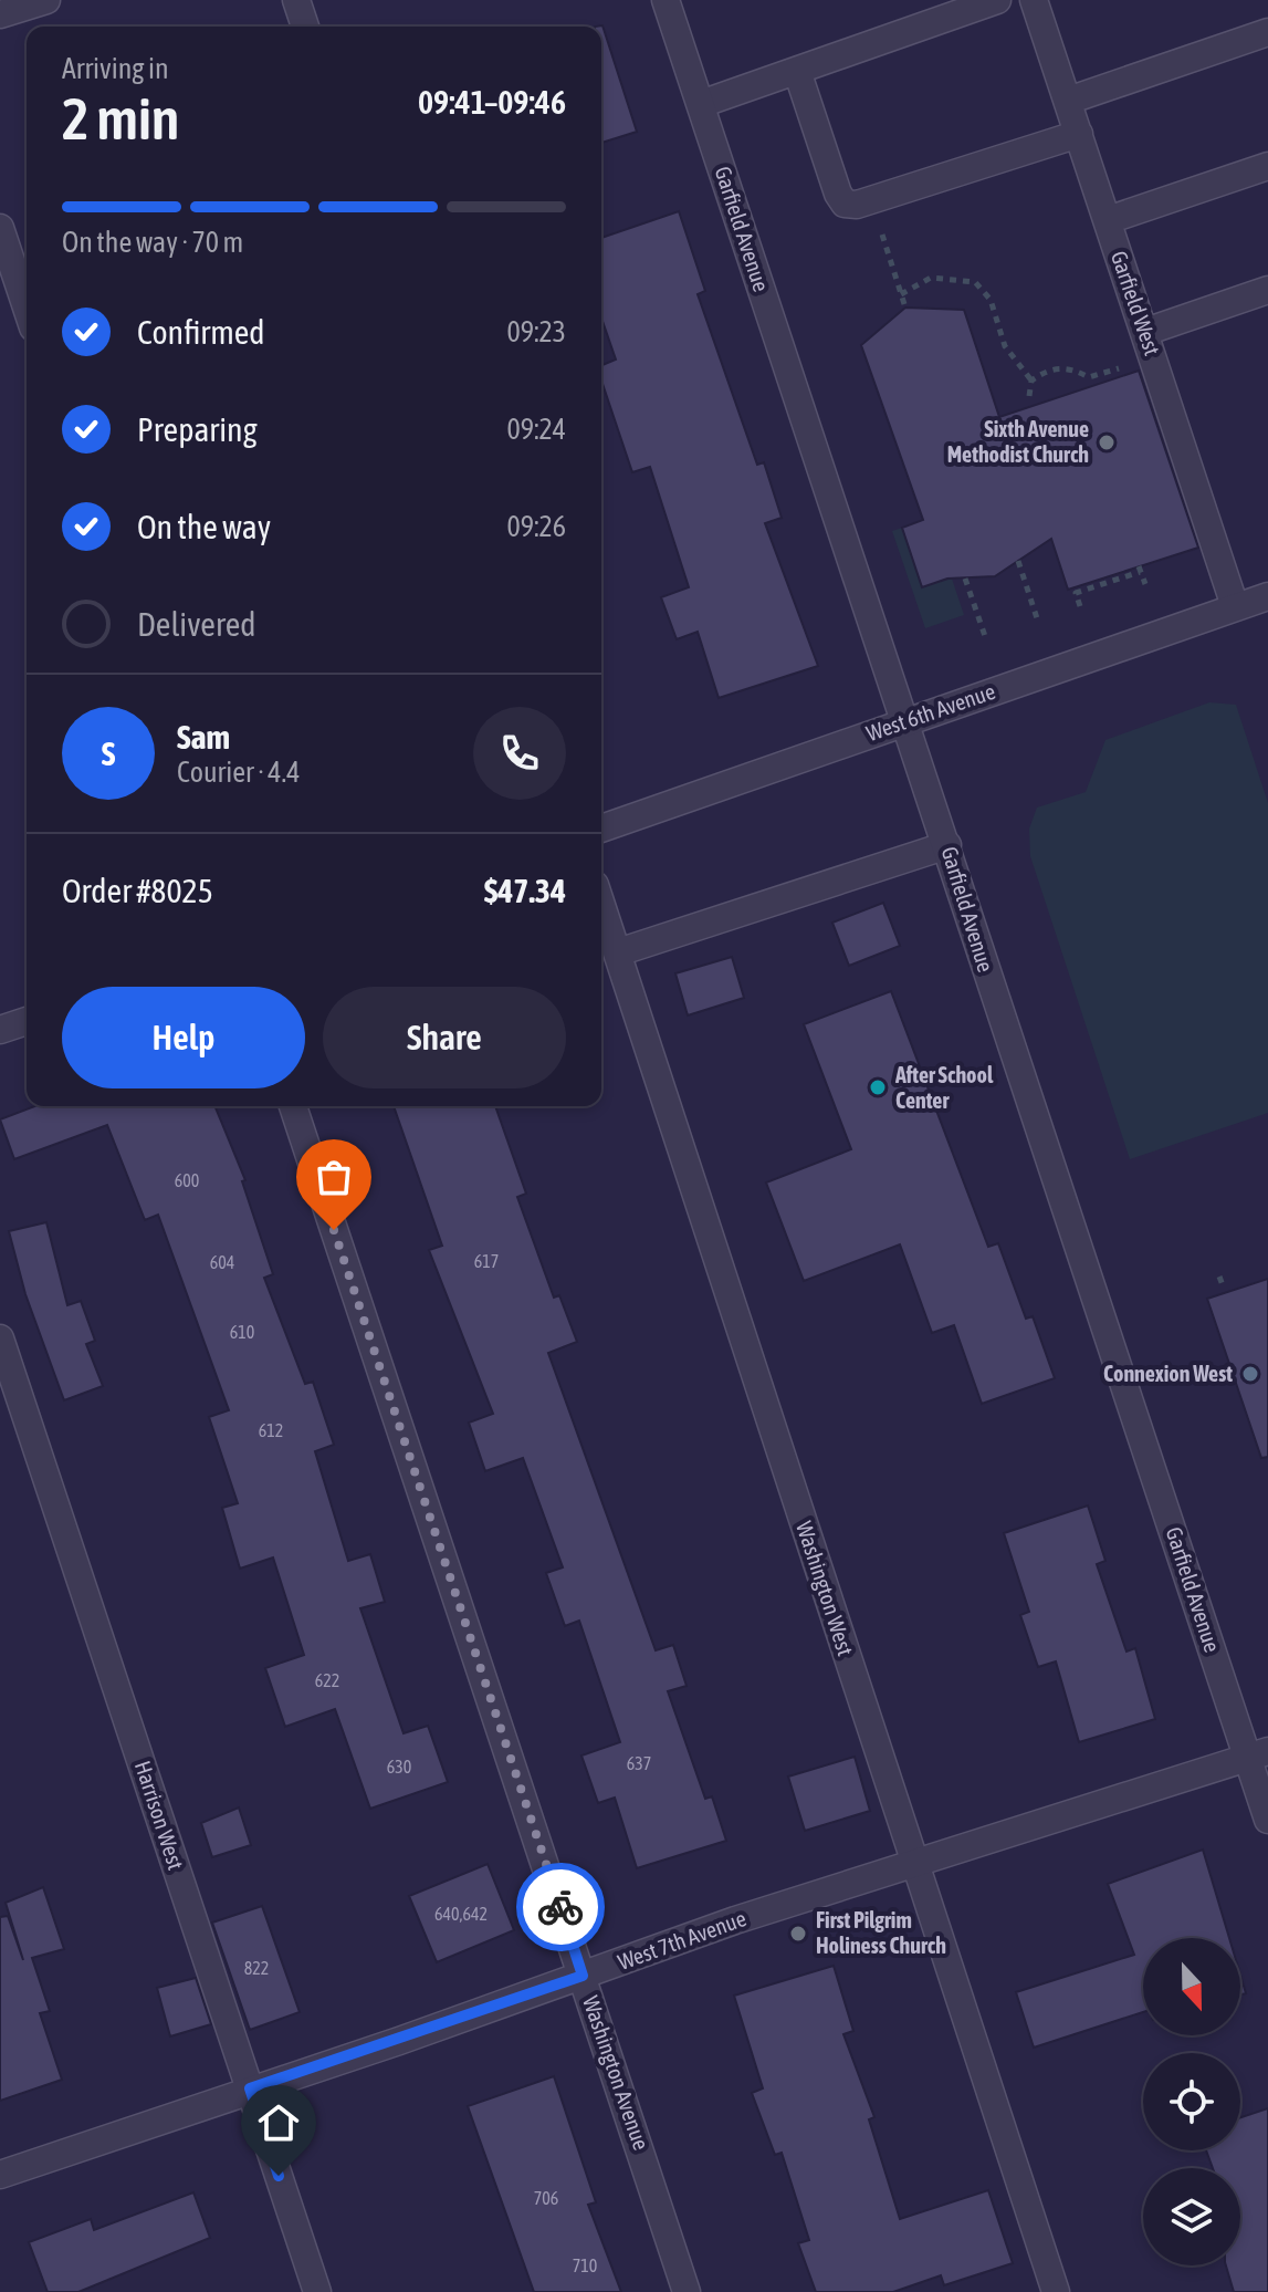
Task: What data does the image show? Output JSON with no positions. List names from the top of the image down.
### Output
{
  "streets": {
    "street": [
      "Garfield Avenue",
      "Garfield West",
      "West 6th Avenue",
      "Washington West",
      "Harrison West",
      "West 7th Avenue",
      "Washington Avenue"
    ]
  },
  "crossings": [
    ["Garfield Avenue", "West 6th Avenue"],
    ["Garfield Avenue", "West 7th Avenue"],
    ["Garfield West", "West 6th Avenue"],
    ["Washington West", "West 7th Avenue"],
    ["Harrison West", "West 7th Avenue"],
    ["West 7th Avenue", "Washington Avenue"]
  ],
  "places": [
    "Sixth Avenue Methodist Church",
    "After School Center",
    "Connexion West",
    "First Pilgrim Holiness Church"
  ],
  "house_numbers": [
    "600",
    "617",
    "604",
    "610",
    "612",
    "622",
    "637",
    "630",
    "640,642",
    "822",
    "706",
    "710"
  ],
  "north": "bottom",
  "page": {
    "heading": ["2 min", "Arriving in", "09:41–09:46"],
    "panel": [
      "Sam",
      "Courier · 4.4",
      "Order #8025",
      "$47.34"
    ],
    "bar": "On the way · 70 m",
    "list": [
      ["Confirmed", "09:23"],
      ["Preparing", "09:24"],
      ["On the way", "09:26"],
      "Delivered"
    ],
    "round": "S",
    "buttons": ["Help", "Share"]
  }
}
